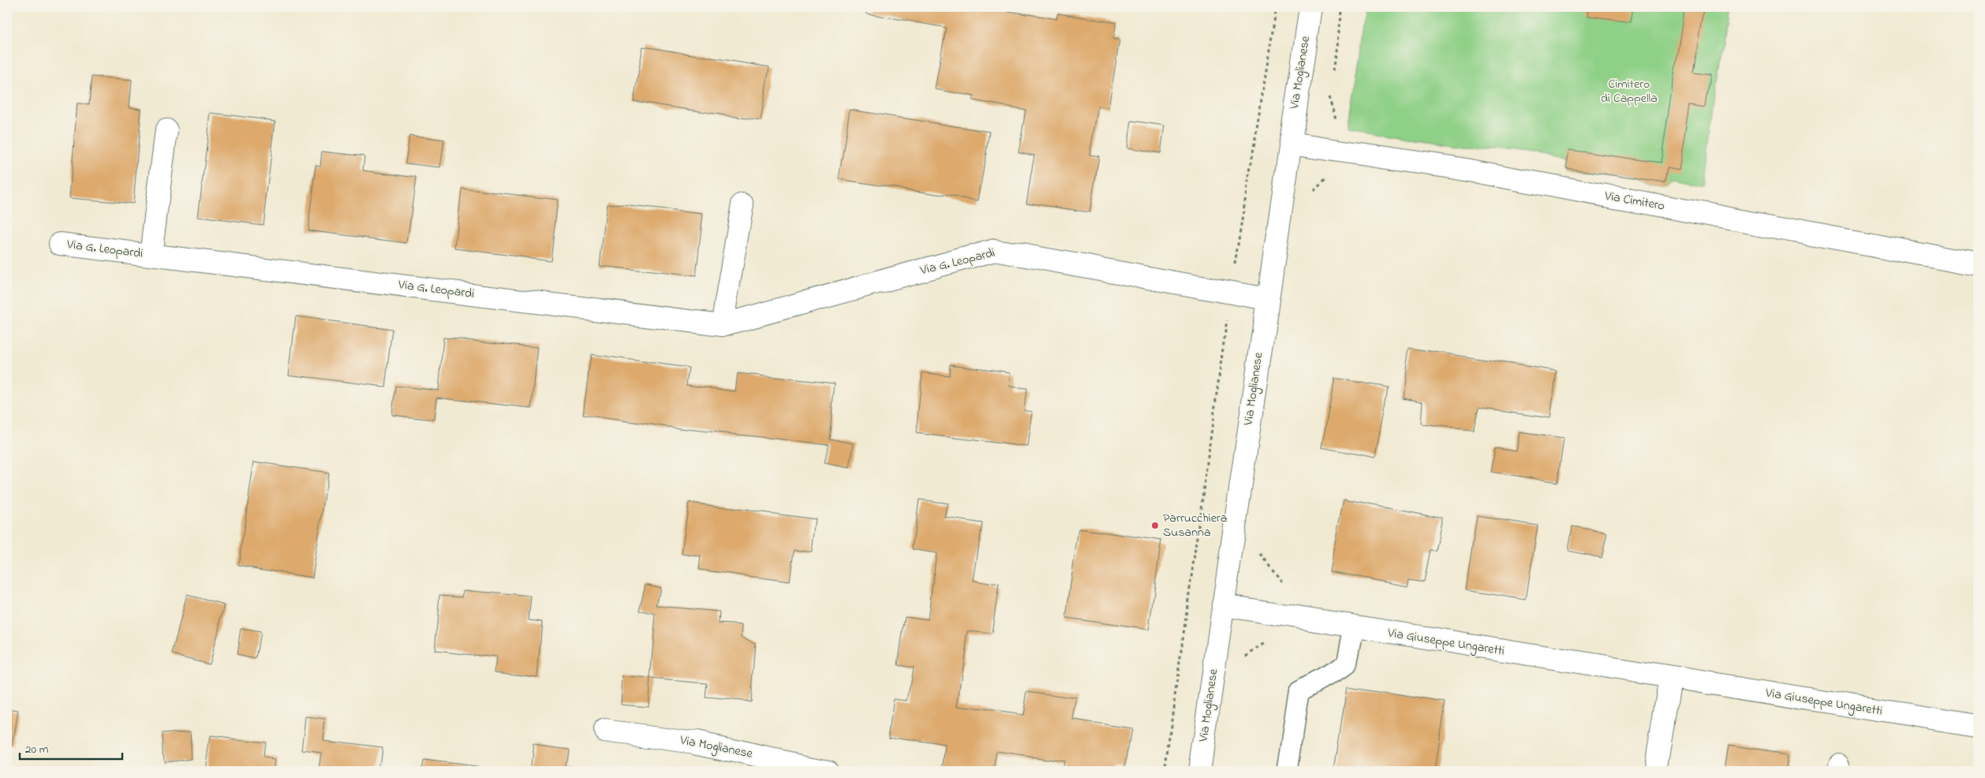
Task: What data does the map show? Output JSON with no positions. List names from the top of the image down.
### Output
{
  "streets": {
    "street": [
      "Via Moglianese",
      "Via Cimitero",
      "Via G. Leopardi",
      "Via Giuseppe Ungaretti"
    ]
  },
  "crossings": [
    ["Via Moglianese", "Via Cimitero"],
    ["Via Moglianese", "Via G. Leopardi"],
    ["Via Moglianese", "Via Giuseppe Ungaretti"]
  ],
  "parks": ["Cimitero di Cappella"],
  "places": ["Parrucchiera Susanna"],
  "scale_bar": "20 m"
}
